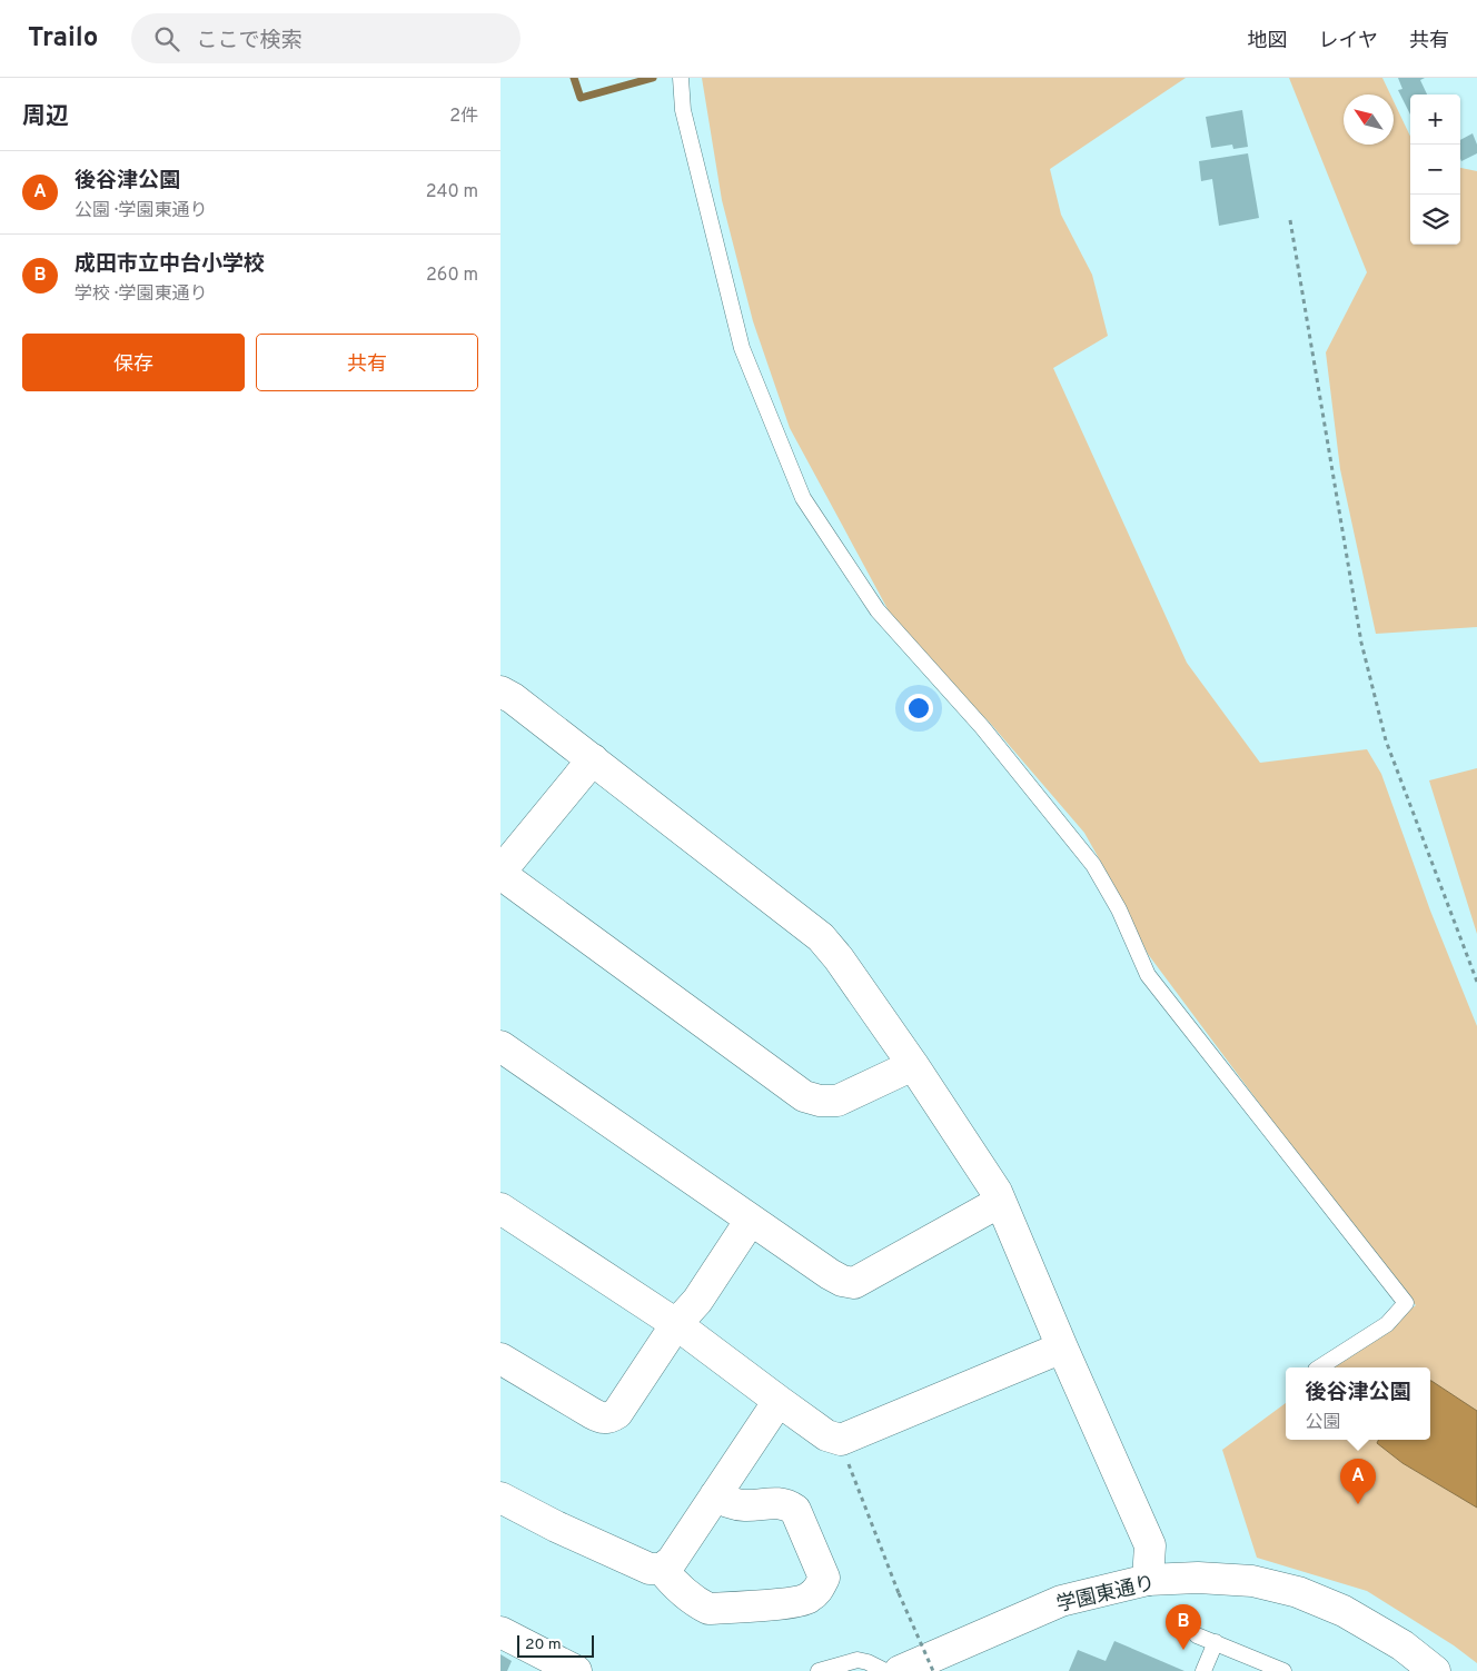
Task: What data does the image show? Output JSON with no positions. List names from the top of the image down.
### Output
{
  "streets": {
    "street": ["学園東通り"]
  },
  "scale_bar": "20 m",
  "north": "top left",
  "page": {
    "header": "Trailo",
    "search": "ここで検索",
    "nav": ["地図", "レイヤ", "共有"],
    "heading": ["周辺", "2件"],
    "map_buttons": ["+", "−"],
    "list": [
      {
        "mark": "A",
        "name": "後谷津公園",
        "note": "公園 · 学園東通り",
        "value": "240 m"
      },
      {
        "mark": "B",
        "name": "成田市立中台小学校",
        "note": "学校 · 学園東通り",
        "value": "260 m"
      }
    ],
    "buttons": ["保存", "共有"],
    "popup": ["後谷津公園", "公園"],
    "pins": ["A", "B"],
    "scale": "20 m"
  }
}
